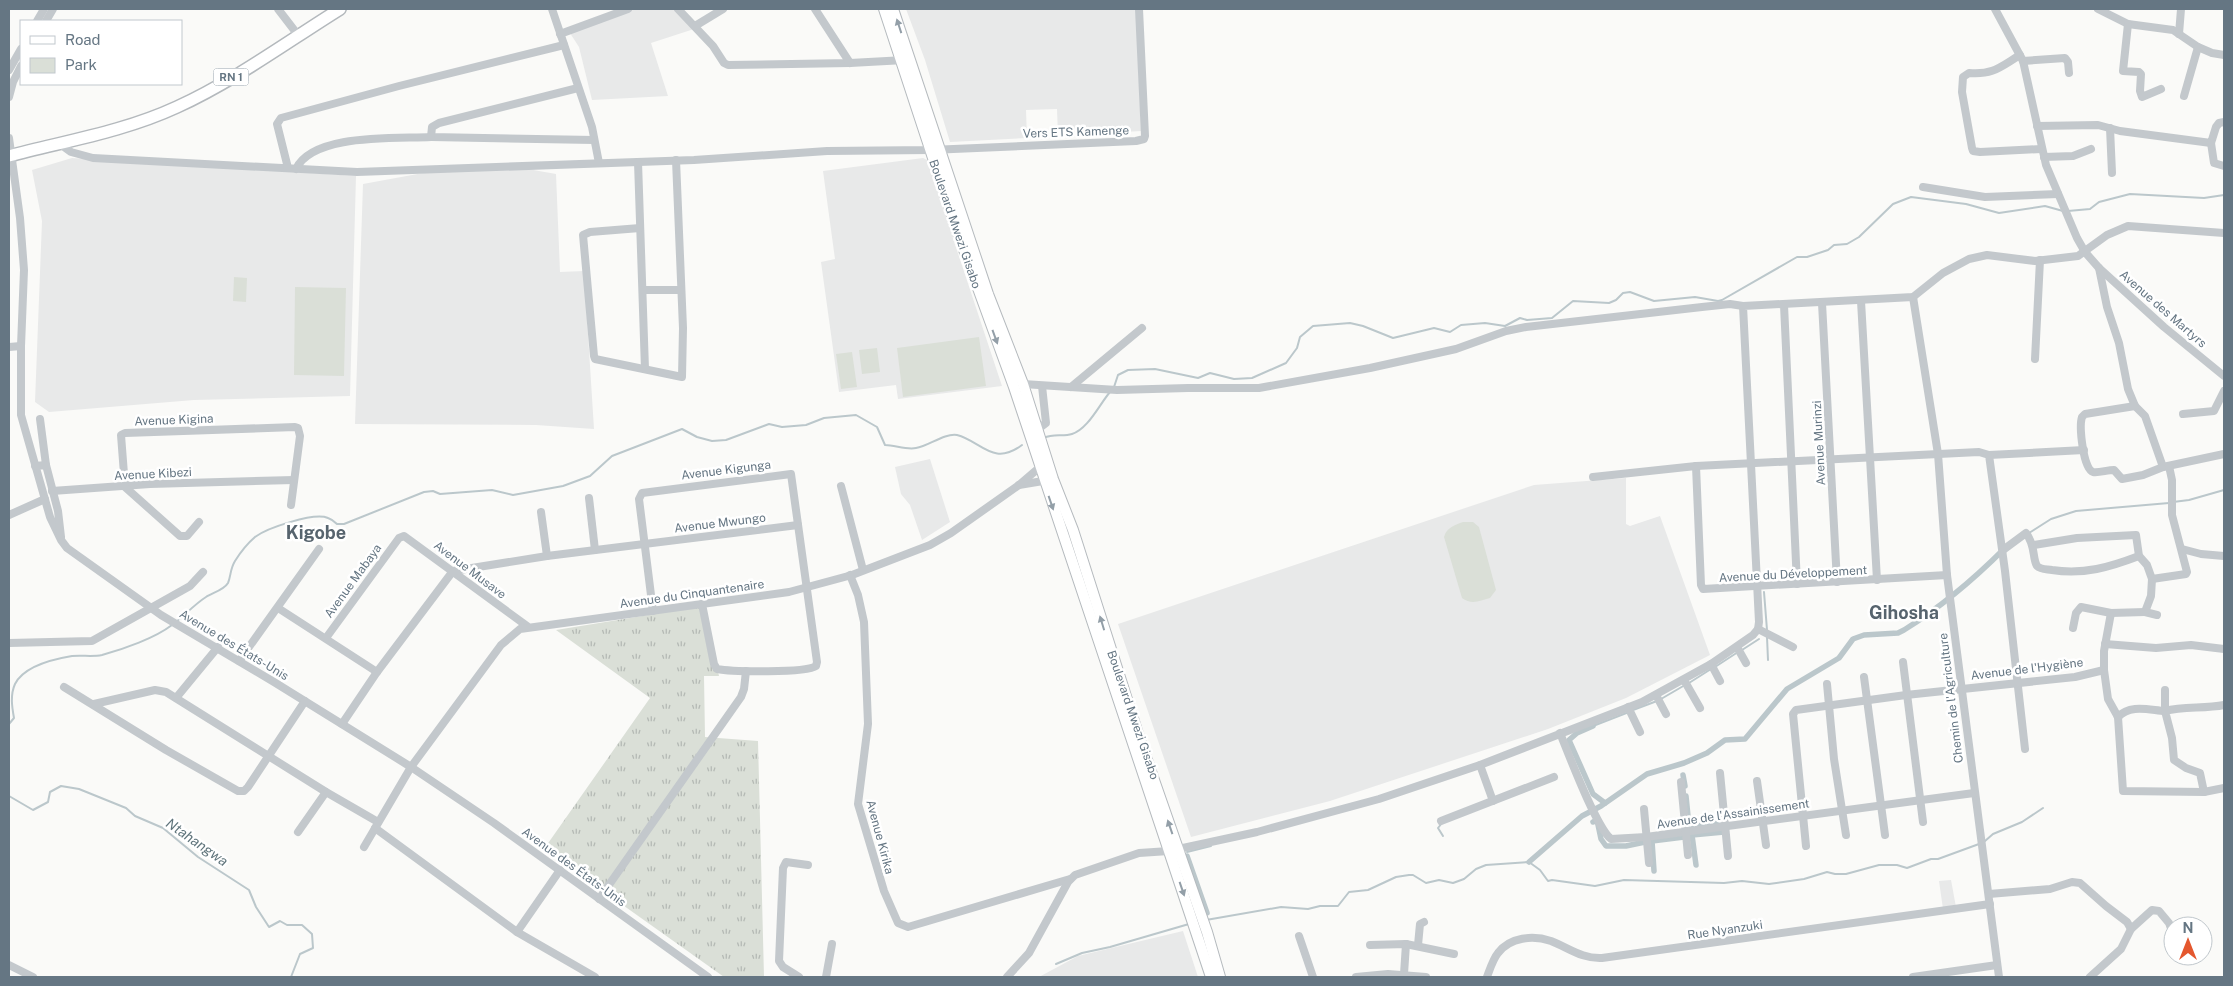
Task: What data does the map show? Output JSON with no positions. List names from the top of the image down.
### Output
{
  "streets": {
    "highway": ["RN 1"],
    "main road": ["Boulevard Mwezi Gisabo"],
    "street": [
      "Vers ETS Kamenge",
      "Avenue des Martyrs",
      "Avenue Kigina",
      "Avenue Murinzi",
      "Avenue Kigunga",
      "Avenue Kibezi",
      "Avenue Mwungo",
      "Avenue Musave",
      "Avenue du Développement",
      "Avenue Mabaya",
      "Avenue du Cinquantenaire",
      "Avenue des États-Unis",
      "Avenue de l'Hygiène",
      "Chemin de l'Agriculture",
      "Avenue de l'Assainissement",
      "Avenue Kirika",
      "Rue Nyanzuki"
    ]
  },
  "crossings": [
    ["RN 1", "Avenue des États-Unis"],
    ["Vers ETS Kamenge", "Boulevard Mwezi Gisabo"],
    ["Boulevard Mwezi Gisabo", "Avenue du Cinquantenaire"],
    ["Avenue Kigina", "Avenue Kibezi"],
    ["Avenue Murinzi", "Avenue du Développement"],
    ["Avenue Kigunga", "Avenue Mwungo"],
    ["Avenue Kigunga", "Avenue du Cinquantenaire"],
    ["Avenue Mwungo", "Avenue Musave"],
    ["Avenue Musave", "Avenue Mabaya"],
    ["Avenue Musave", "Avenue du Cinquantenaire"],
    ["Avenue du Développement", "Chemin de l'Agriculture"],
    ["Avenue du Cinquantenaire", "Avenue des États-Unis"],
    ["Avenue du Cinquantenaire", "Avenue Kirika"],
    ["Avenue de l'Hygiène", "Chemin de l'Agriculture"],
    ["Avenue de l'Hygiène", "Avenue de l'Assainissement"],
    ["Chemin de l'Agriculture", "Avenue de l'Assainissement"],
    ["Chemin de l'Agriculture", "Rue Nyanzuki"]
  ],
  "districts": ["Kigobe", "Gihosha"],
  "water": ["Ntahangwa"],
  "legend": ["Road", "Park"],
  "north": "top"
}
